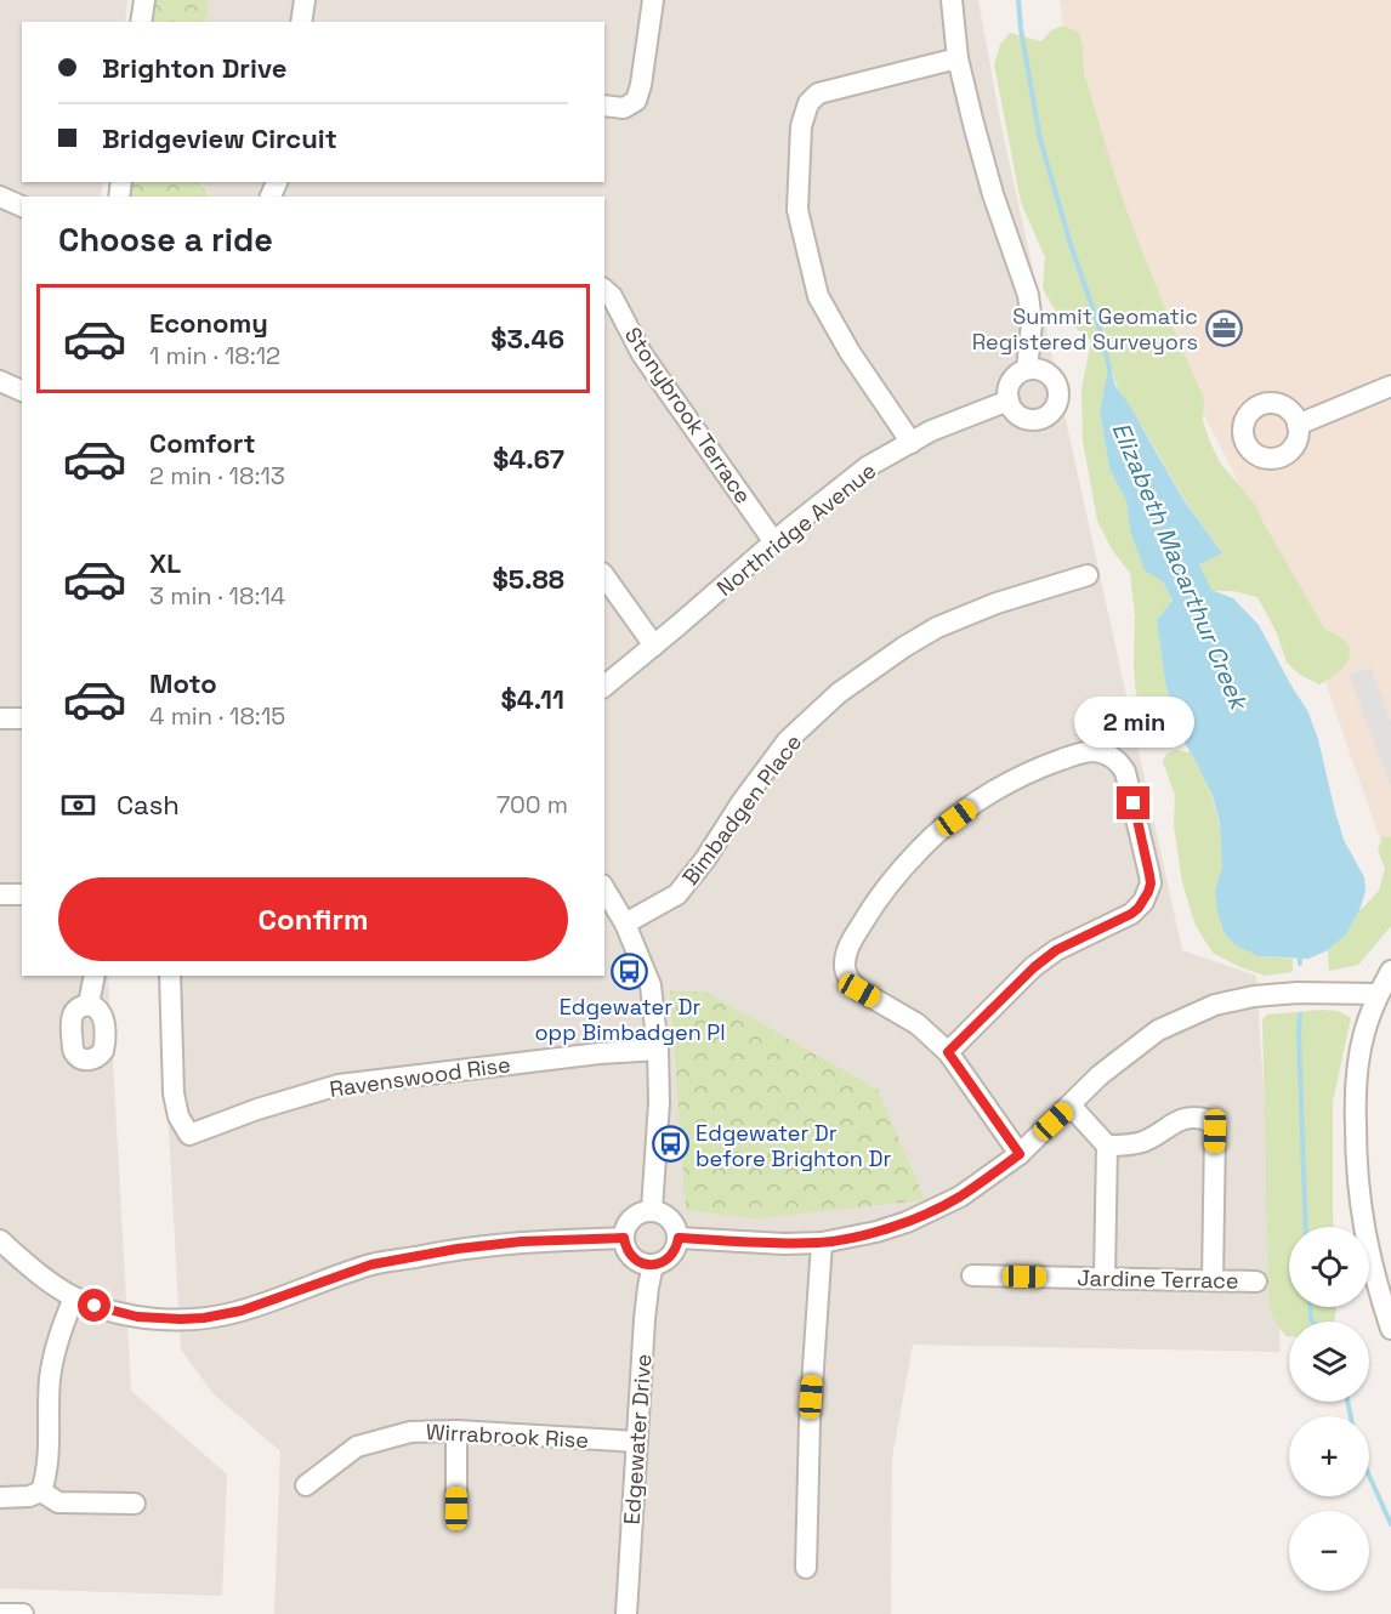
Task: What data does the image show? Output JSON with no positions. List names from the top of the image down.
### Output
{
  "streets": {
    "street": [
      "Stonybrook Terrace",
      "Northridge Avenue",
      "Bimbadgen Place",
      "Ravenswood Rise",
      "Jardine Terrace",
      "Wirrabrook Rise",
      "Edgewater Drive"
    ]
  },
  "crossings": [
    ["Stonybrook Terrace", "Northridge Avenue"],
    ["Wirrabrook Rise", "Edgewater Drive"]
  ],
  "water": ["Elizabeth Macarthur Creek"],
  "places": {
    "office": ["Summit Geomatic Registered Surveyors"],
    "bus stop": ["Edgewater Dr opp Bimbadgen Pl", "Edgewater Dr before Brighton Dr"]
  },
  "page": {
    "banner": ["Brighton Drive", "Bridgeview Circuit"],
    "heading": "Choose a ride",
    "list": [
      {
        "name": "Economy",
        "note": "1 min · 18:12",
        "value": "$3.46"
      },
      {
        "name": "Comfort",
        "note": "2 min · 18:13",
        "value": "$4.67"
      },
      {
        "name": "XL",
        "note": "3 min · 18:14",
        "value": "$5.88"
      },
      {
        "name": "Moto",
        "note": "4 min · 18:15",
        "value": "$4.11"
      }
    ],
    "bubble": "2 min",
    "pay": ["Cash", "700 m"],
    "buttons": "Confirm",
    "map_buttons": ["+", "−"]
  }
}
